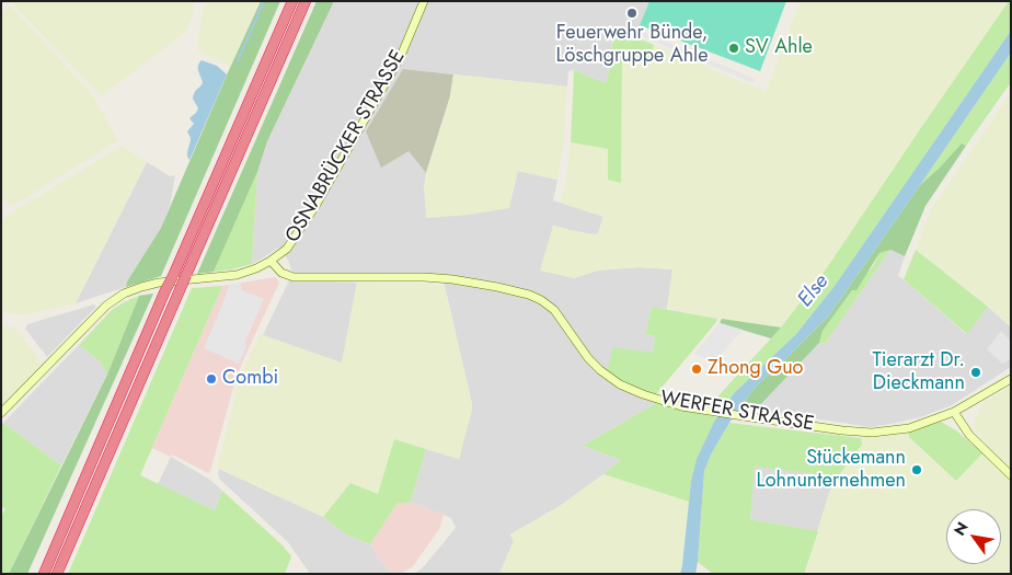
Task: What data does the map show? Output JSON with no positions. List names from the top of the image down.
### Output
{
  "streets": {
    "main road": ["OSNABRÜCKER STRASSE", "WERFER STRASSE"]
  },
  "crossings": [
    ["OSNABRÜCKER STRASSE", "WERFER STRASSE"]
  ],
  "water": ["Else"],
  "places": [
    "Feuerwehr Bünde, Löschgruppe Ahle",
    "SV Ahle",
    "Zhong Guo",
    "Tierarzt Dr. Dieckmann",
    "Combi",
    "Stückemann Lohnunternehmen"
  ],
  "north": "top left"
}
